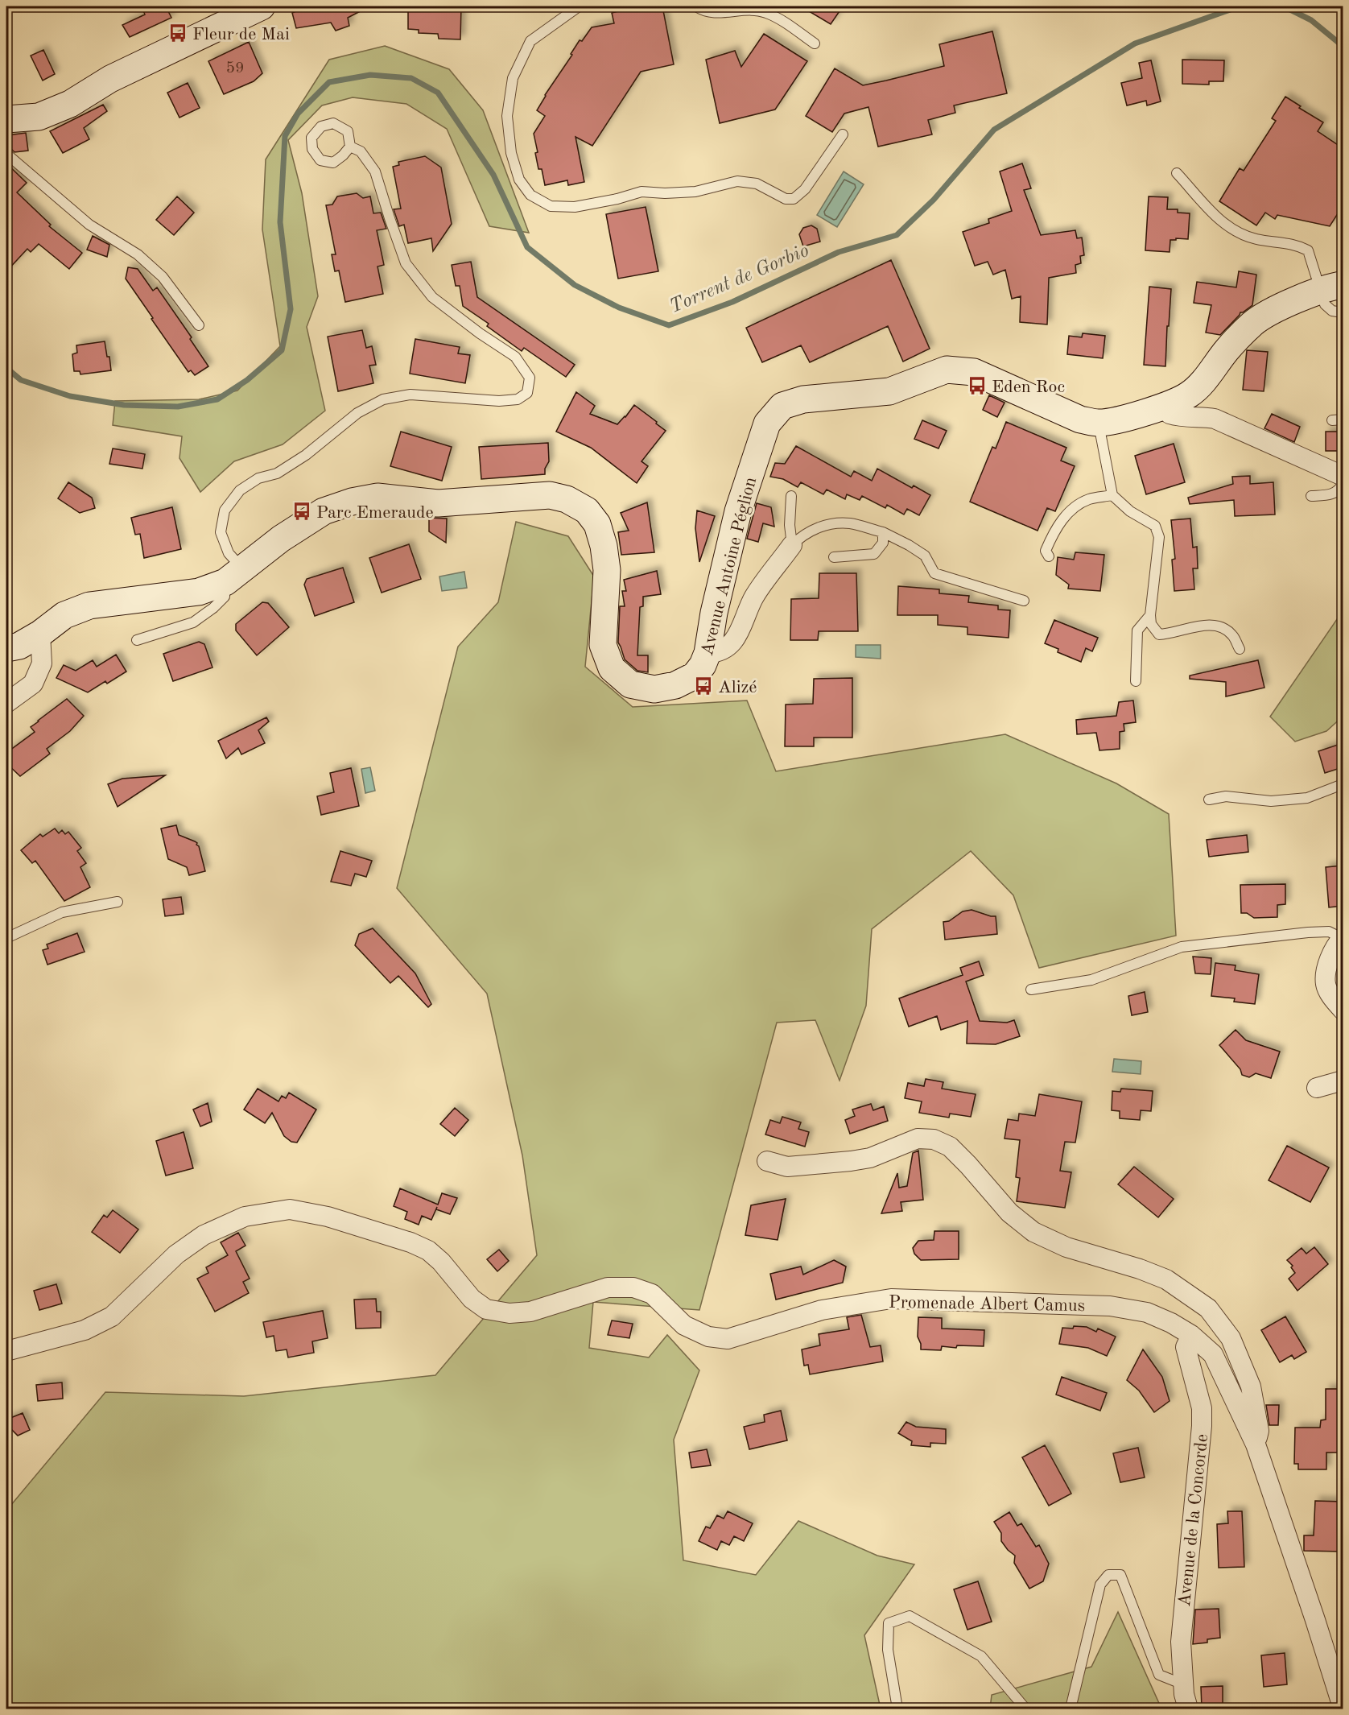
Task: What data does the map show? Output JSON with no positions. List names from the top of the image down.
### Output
{
  "streets": {
    "street": ["Avenue Antoine Péglion", "Promenade Albert Camus", "Avenue de la Concorde"]
  },
  "crossings": [
    ["Promenade Albert Camus", "Avenue de la Concorde"]
  ],
  "water": ["Torrent de Gorbio"],
  "places": {
    "bus stop": [
      "Fleur de Mai",
      "Eden Roc",
      "Parc Emeraude",
      "Alizé"
    ]
  },
  "house_numbers": ["59"]
}
